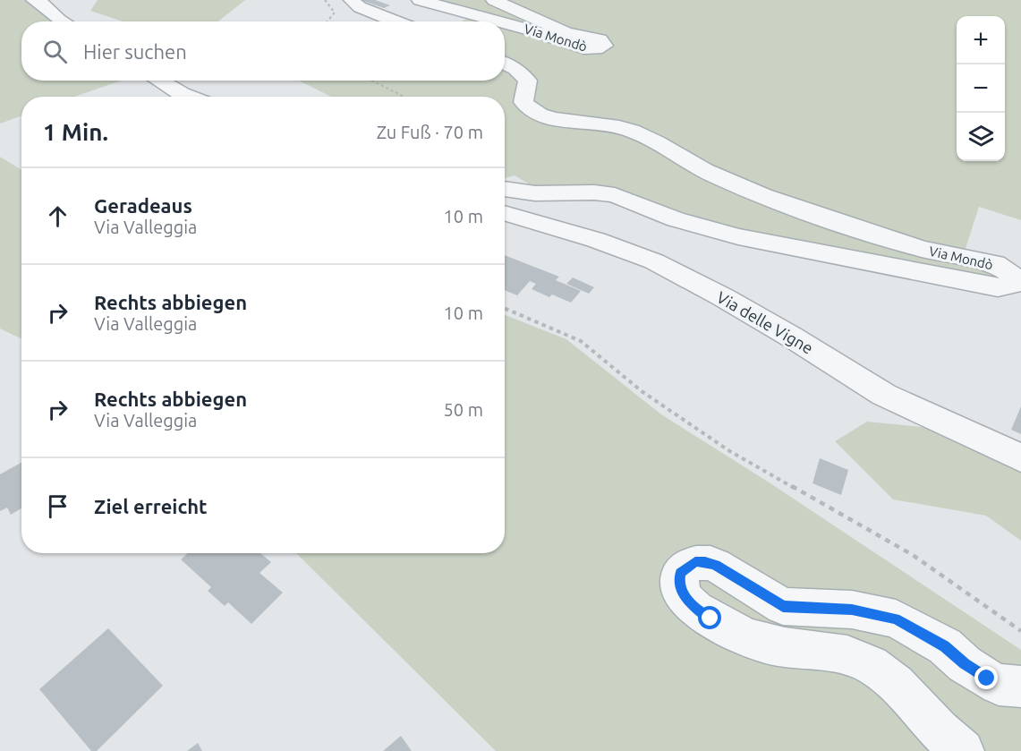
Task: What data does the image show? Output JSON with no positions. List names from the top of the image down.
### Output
{
  "streets": {
    "street": ["Via Mondò", "Via delle Vigne"]
  },
  "page": {
    "map_buttons": ["+", "−"],
    "search": "Hier suchen",
    "heading": ["1 Min.", "Zu Fuß · 70 m"],
    "list": [
      ["Geradeaus", "Via Valleggia", "10 m"],
      ["Rechts abbiegen", "Via Valleggia", "10 m"],
      ["Rechts abbiegen", "Via Valleggia", "50 m"],
      "Ziel erreicht"
    ]
  }
}
